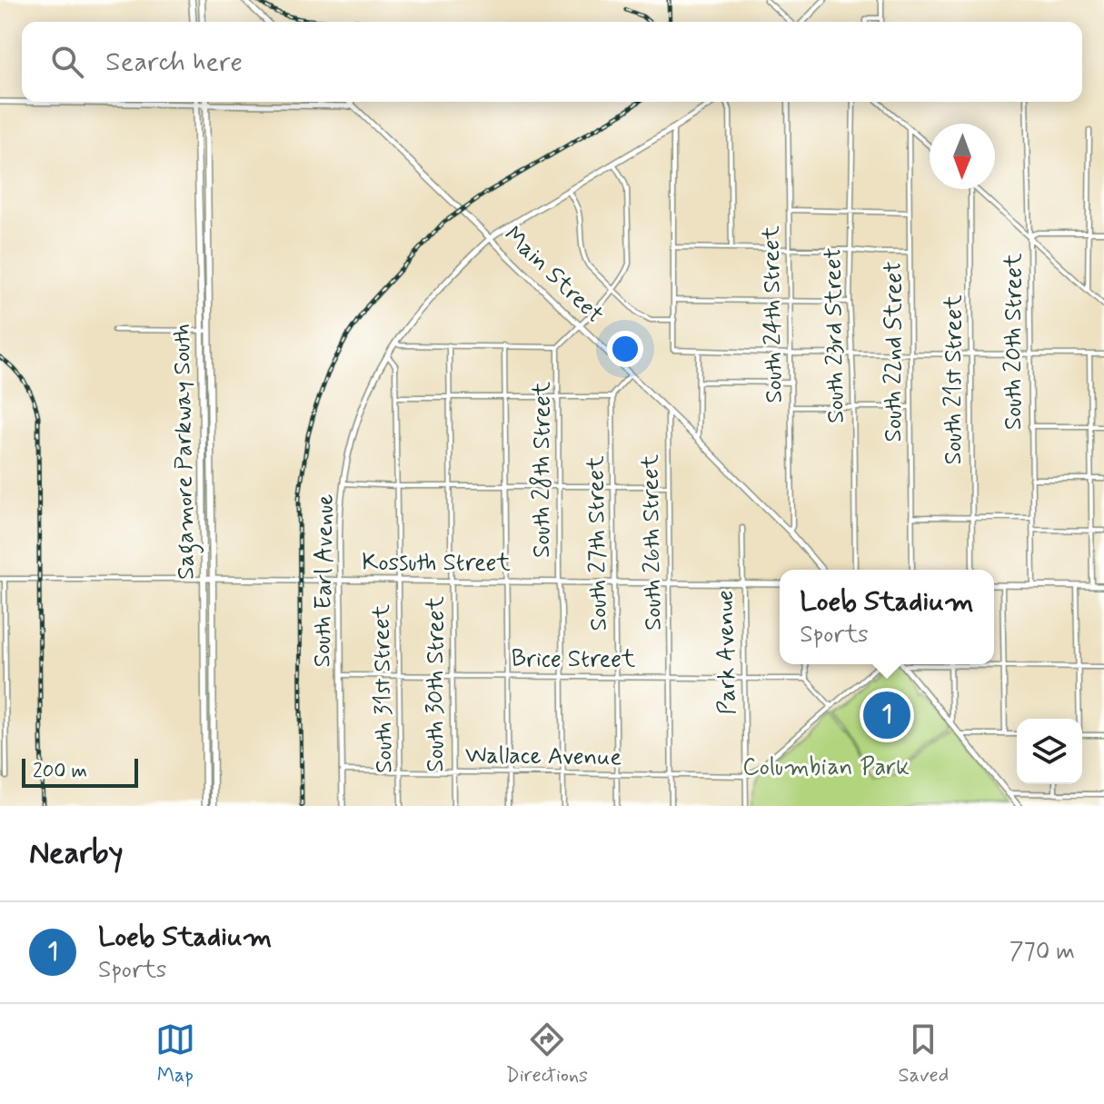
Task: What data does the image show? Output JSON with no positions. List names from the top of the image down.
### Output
{
  "streets": {
    "main road": ["Sagamore Parkway South"],
    "street": [
      "Main Street",
      "South 24th Street",
      "South 23rd Street",
      "South 20th Street",
      "South 22nd Street",
      "South 21st Street",
      "South 28th Street",
      "South 26th Street",
      "South 27th Street",
      "Kossuth Street",
      "South Earl Avenue",
      "Park Avenue",
      "Brice Street",
      "South 30th Street",
      "South 31st Street",
      "Wallace Avenue"
    ]
  },
  "crossings": [
    ["Main Street", "South 24th Street"],
    ["Main Street", "South 28th Street"],
    ["Main Street", "South 26th Street"],
    ["Main Street", "South Earl Avenue"],
    ["Sagamore Parkway South", "Kossuth Street"],
    ["South 28th Street", "Kossuth Street"],
    ["South 28th Street", "South Earl Avenue"],
    ["South 28th Street", "Brice Street"],
    ["South 28th Street", "Wallace Avenue"],
    ["South 26th Street", "Kossuth Street"],
    ["South 26th Street", "Brice Street"],
    ["South 26th Street", "Wallace Avenue"],
    ["South 27th Street", "Kossuth Street"],
    ["South 27th Street", "Brice Street"],
    ["South 27th Street", "Wallace Avenue"],
    ["Kossuth Street", "South Earl Avenue"],
    ["Kossuth Street", "Park Avenue"],
    ["Kossuth Street", "South 30th Street"],
    ["Kossuth Street", "South 31st Street"],
    ["South Earl Avenue", "Brice Street"],
    ["South Earl Avenue", "South 31st Street"],
    ["South Earl Avenue", "Wallace Avenue"],
    ["Park Avenue", "Brice Street"],
    ["Park Avenue", "Wallace Avenue"],
    ["Brice Street", "South 30th Street"],
    ["Brice Street", "South 31st Street"],
    ["South 30th Street", "Wallace Avenue"],
    ["South 31st Street", "Wallace Avenue"]
  ],
  "parks": ["Columbian Park"],
  "scale_bar": "200 m",
  "north": "bottom",
  "page": {
    "search": "Search here",
    "popup": ["Loeb Stadium", "Sports"],
    "pins": "1",
    "scale": "200 m",
    "heading": "Nearby",
    "list": [
      {
        "mark": "1",
        "name": "Loeb Stadium",
        "note": "Sports",
        "value": "770 m"
      }
    ],
    "nav": ["Map", "Directions", "Saved"]
  }
}
